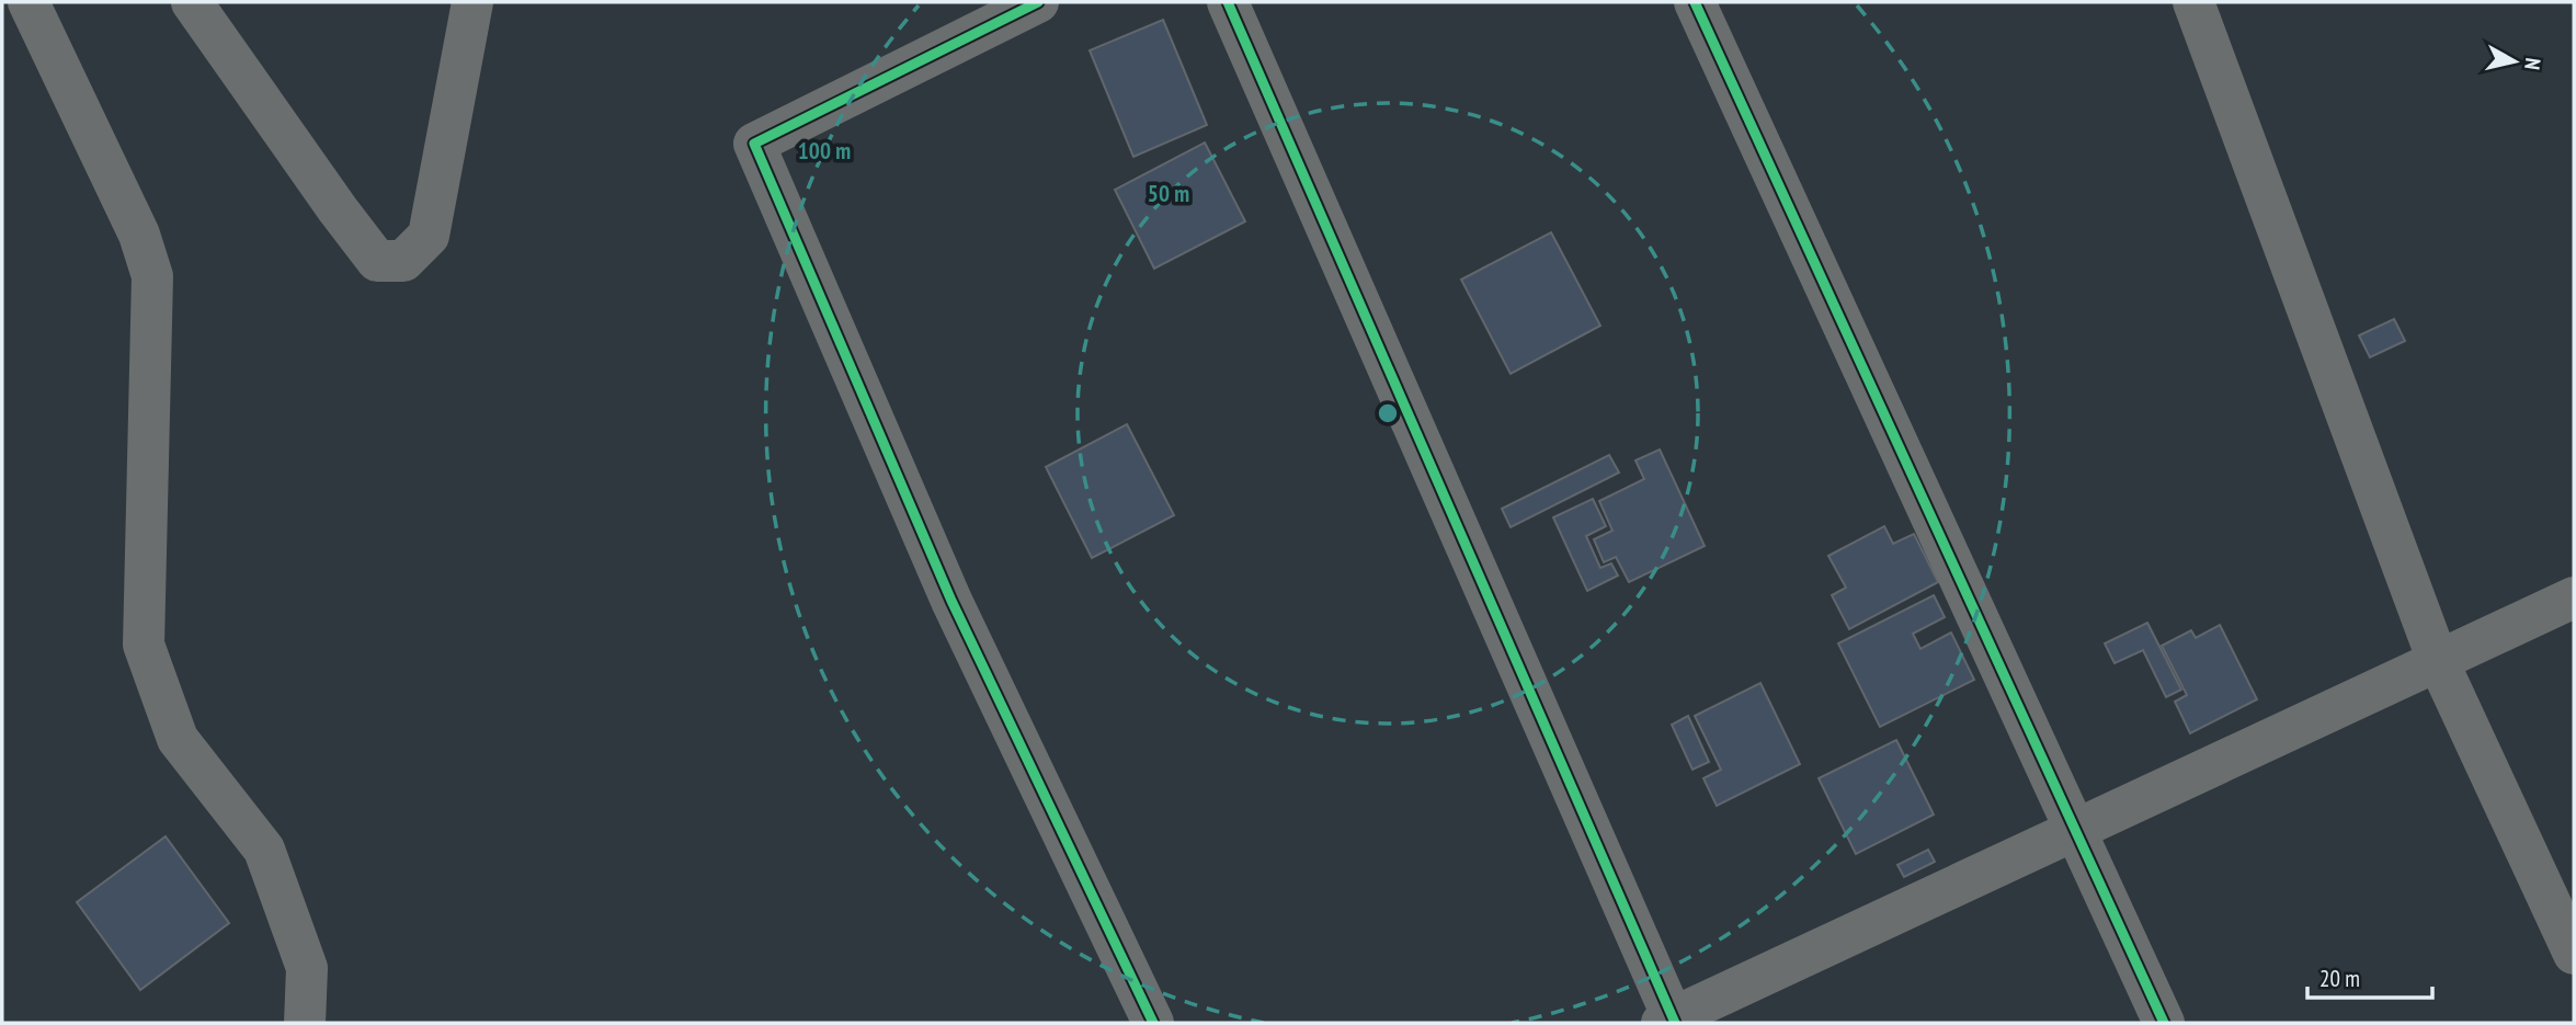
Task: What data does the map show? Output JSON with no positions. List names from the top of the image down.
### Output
{
  "scale_bar": "20 m",
  "north": "right",
  "rings": ["100 m", "50 m"]
}
